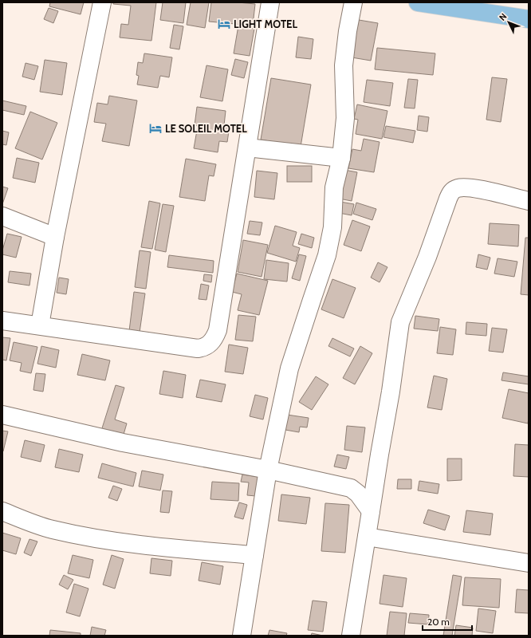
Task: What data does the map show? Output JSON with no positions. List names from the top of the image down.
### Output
{
  "places": {
    "hotel": ["LIGHT MOTEL", "LE SOLEIL MOTEL"]
  },
  "scale_bar": "20 m",
  "north": "top left"
}
